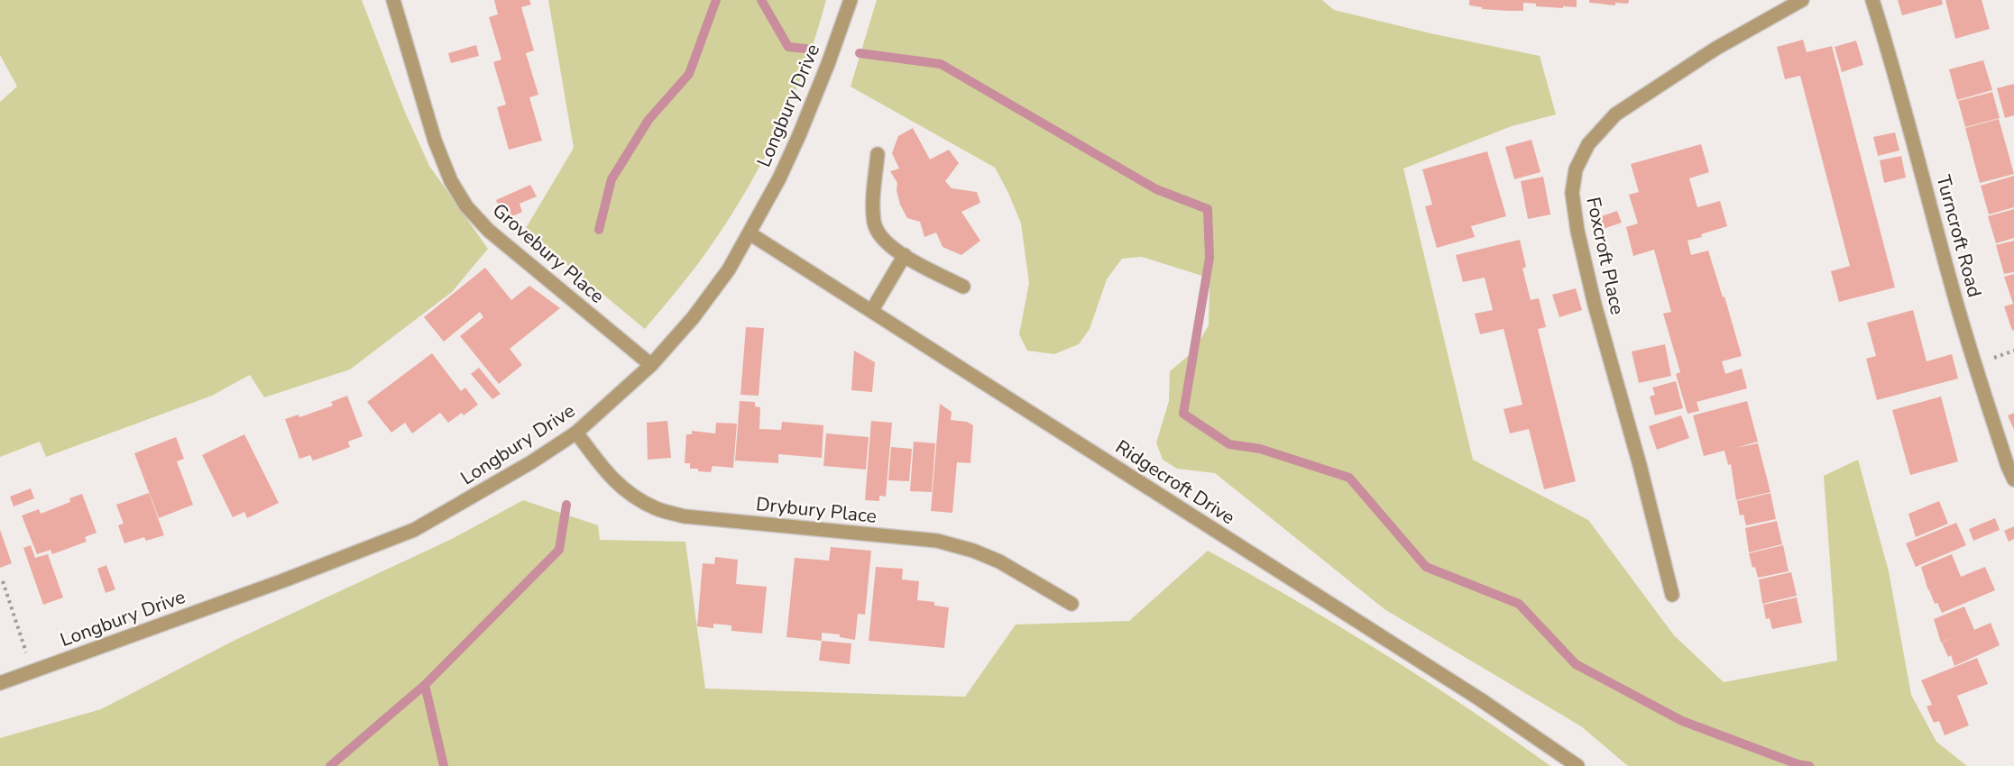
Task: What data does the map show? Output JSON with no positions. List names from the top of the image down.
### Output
{
  "streets": {
    "street": [
      "Longbury Drive",
      "Turncroft Road",
      "Grovebury Place",
      "Foxcroft Place",
      "Ridgecroft Drive",
      "Drybury Place"
    ]
  },
  "crossings": [
    ["Longbury Drive", "Grovebury Place"],
    ["Longbury Drive", "Ridgecroft Drive"],
    ["Longbury Drive", "Drybury Place"]
  ]
}
